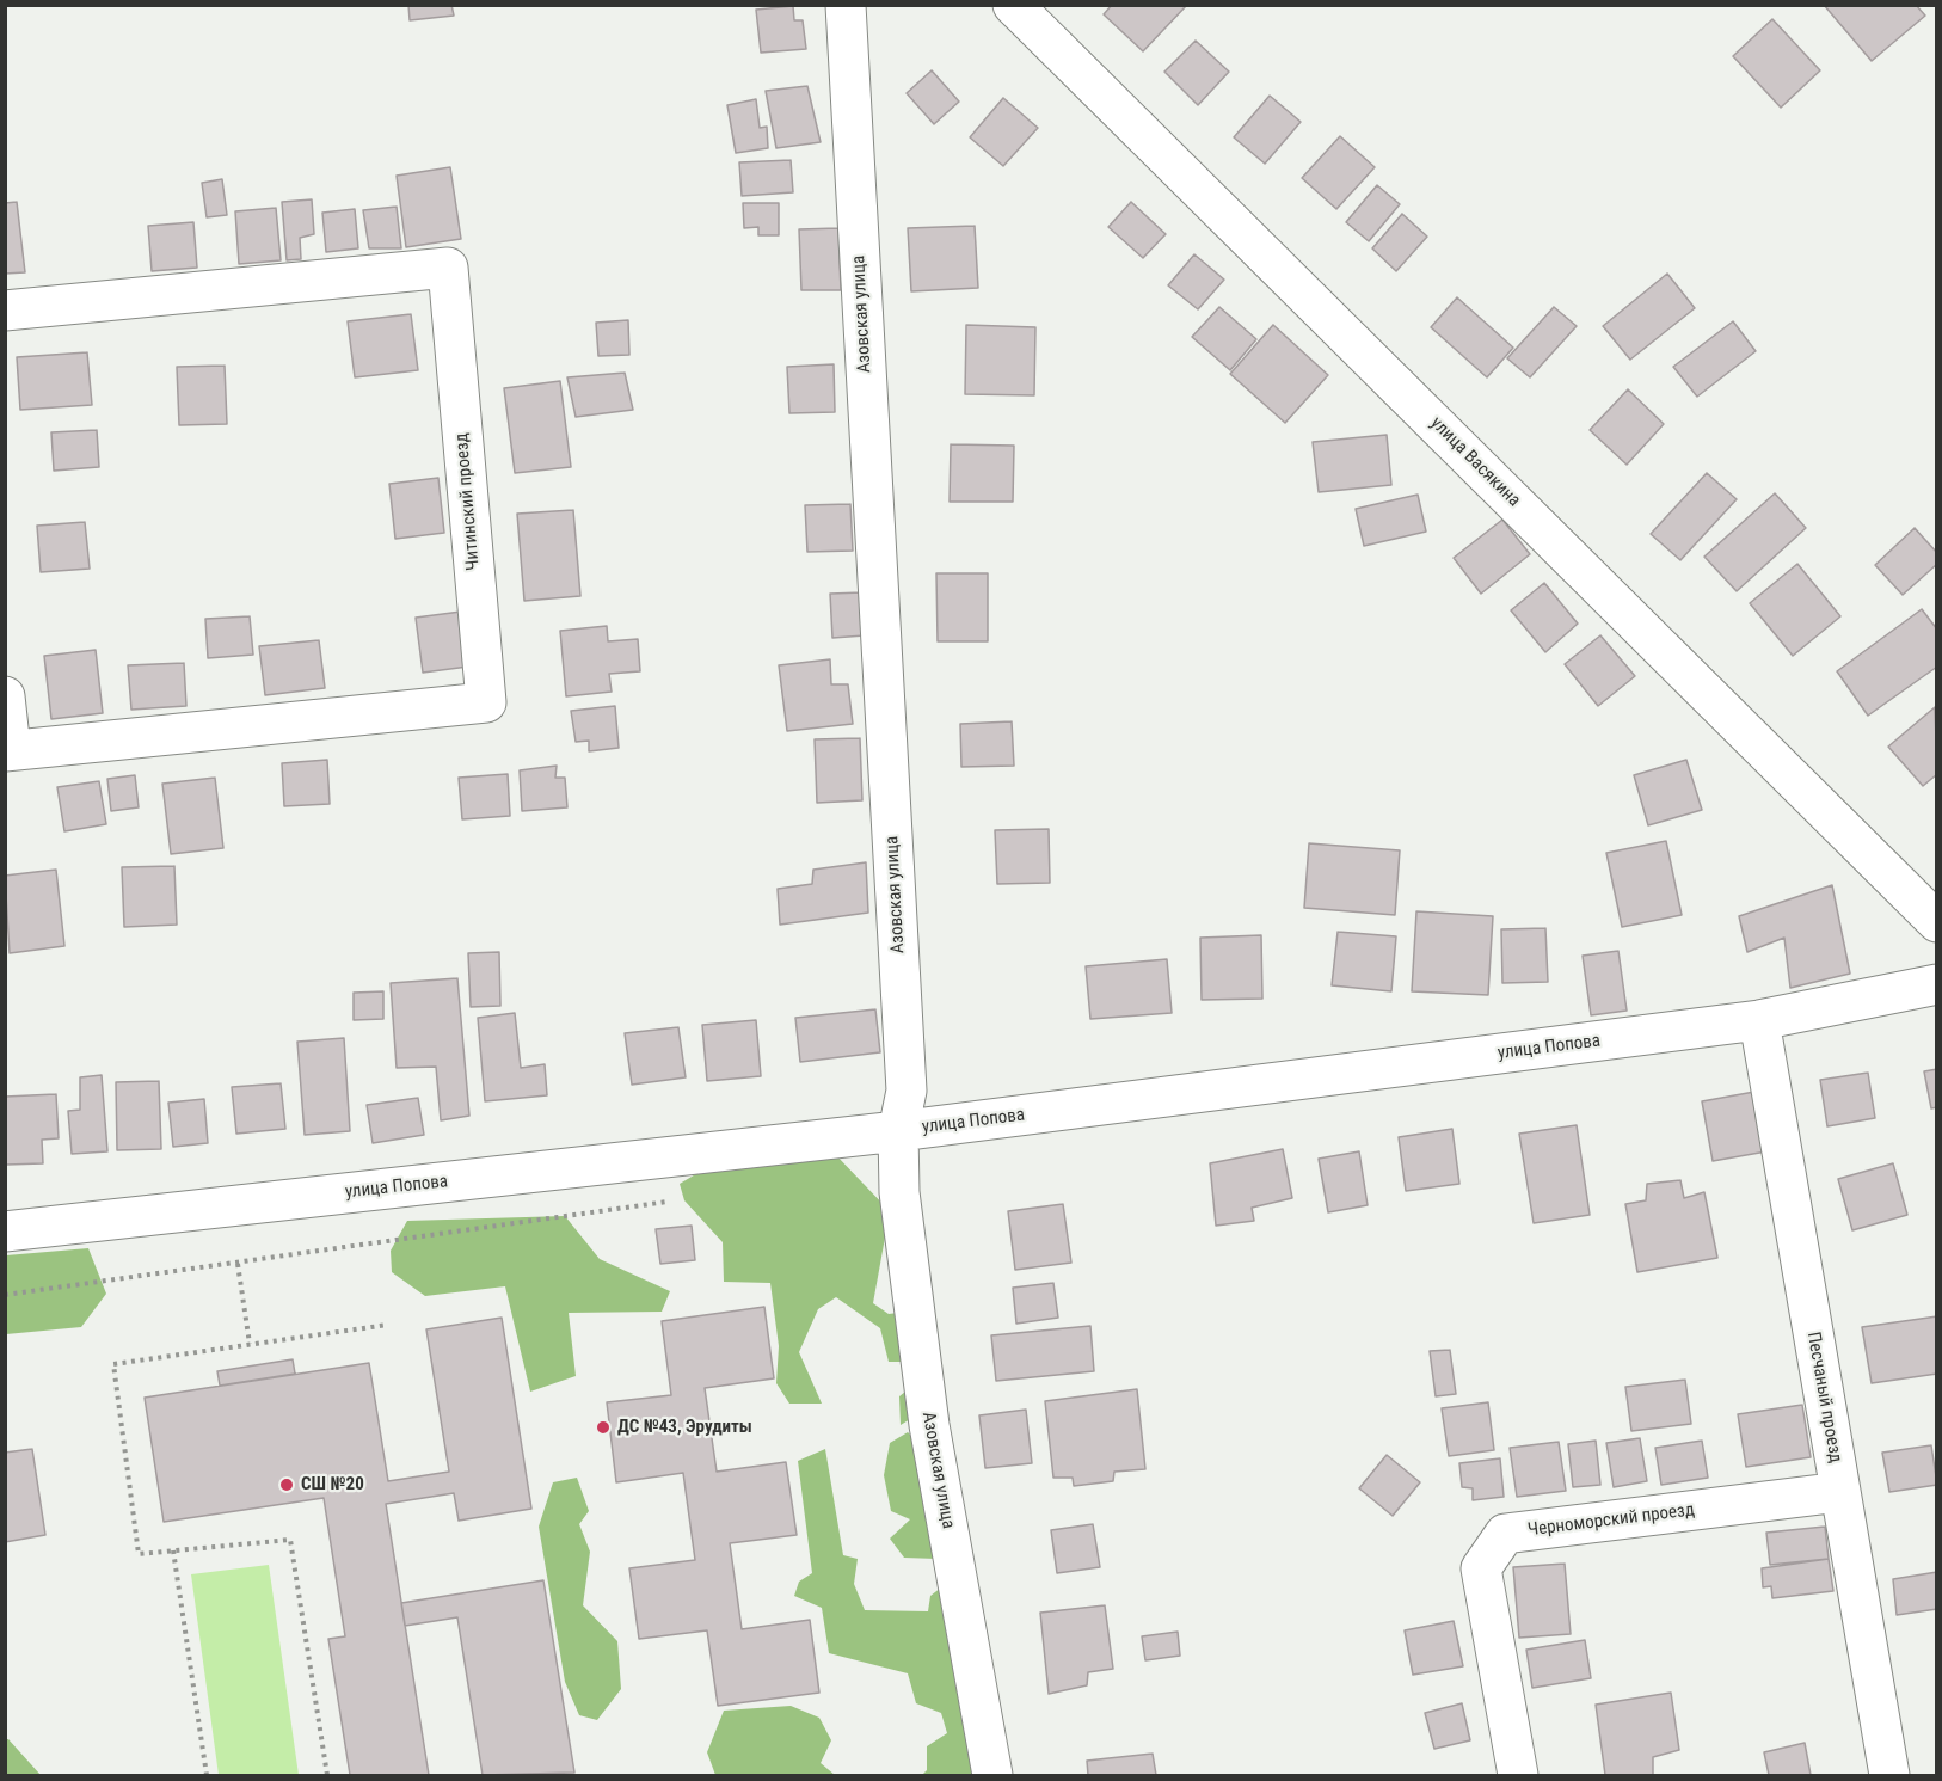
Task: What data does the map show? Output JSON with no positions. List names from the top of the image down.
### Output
{
  "streets": {
    "street": [
      "Азовская улица",
      "улица Васякина",
      "Читинский проезд",
      "улица Попова",
      "Песчаный проезд",
      "Черноморский проезд"
    ]
  },
  "crossings": [
    ["Азовская улица", "улица Попова"],
    ["улица Попова", "Песчаный проезд"],
    ["Песчаный проезд", "Черноморский проезд"]
  ],
  "places": ["ДС №43, Эрудиты", "СШ №20"]
}
